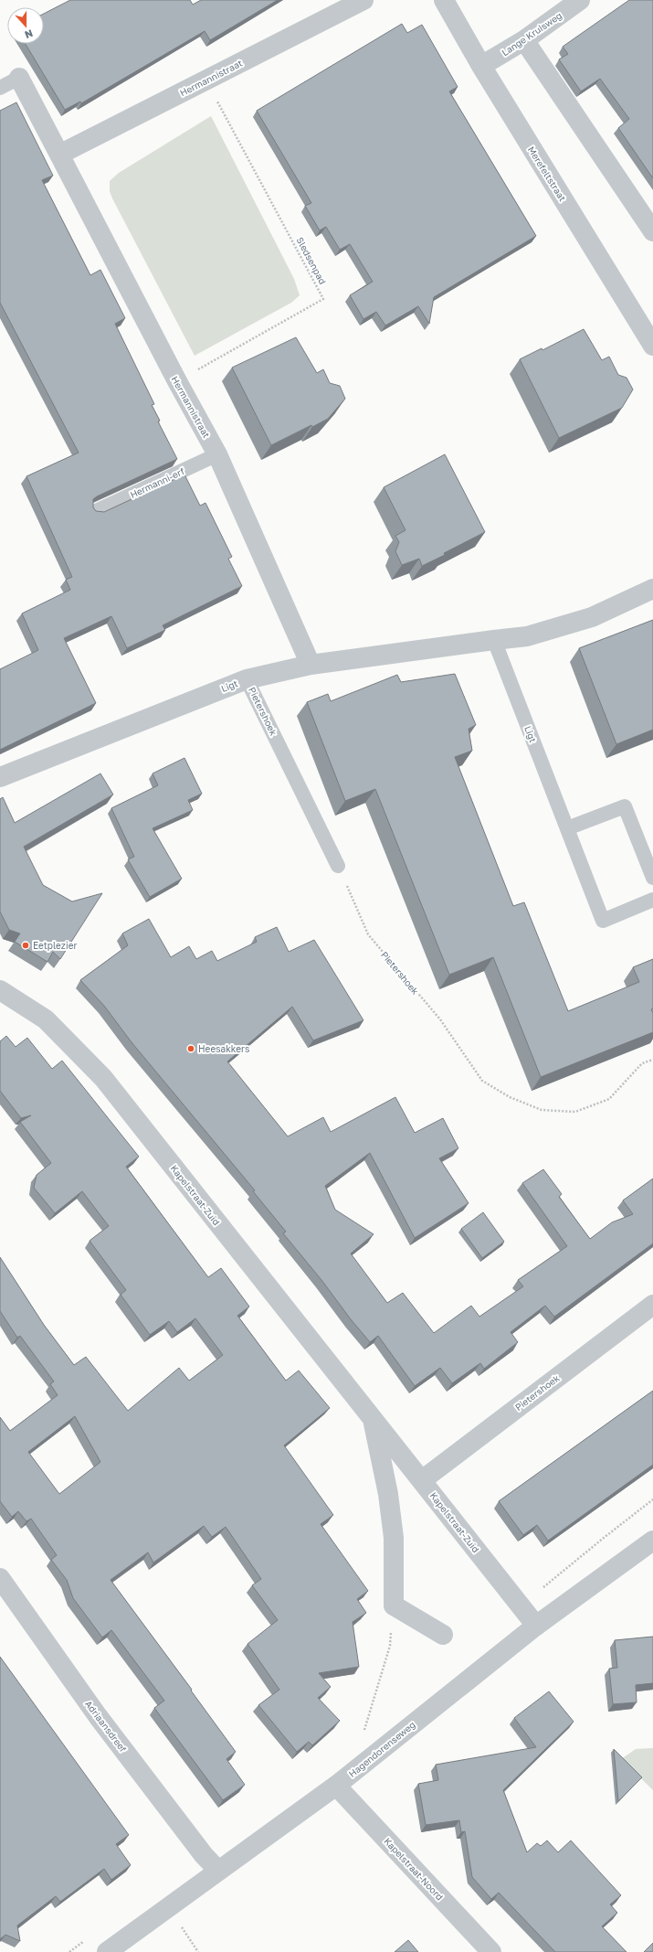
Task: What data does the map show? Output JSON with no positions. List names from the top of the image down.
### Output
{
  "streets": {
    "street": [
      "Lange Kruisweg",
      "Hermannistraat",
      "Merefeltstraat",
      "Ligt",
      "Pietershoek",
      "Kapelstraat-Zuid",
      "Adriaansdreef",
      "Hagendorenseweg",
      "Kapelstraat-Noord"
    ],
    "lane": ["Hermanni-erf"],
    "path": ["Sledsenpad"]
  },
  "crossings": [
    ["Lange Kruisweg", "Merefeltstraat"],
    ["Hermannistraat", "Sledsenpad"],
    ["Hermannistraat", "Hermanni-erf"],
    ["Hermannistraat", "Ligt"],
    ["Ligt", "Pietershoek"],
    ["Pietershoek", "Kapelstraat-Zuid"],
    ["Kapelstraat-Zuid", "Hagendorenseweg"],
    ["Adriaansdreef", "Hagendorenseweg"],
    ["Hagendorenseweg", "Kapelstraat-Noord"]
  ],
  "places": ["Eetplezier", "Heesakkers"],
  "north": "bottom"
}
